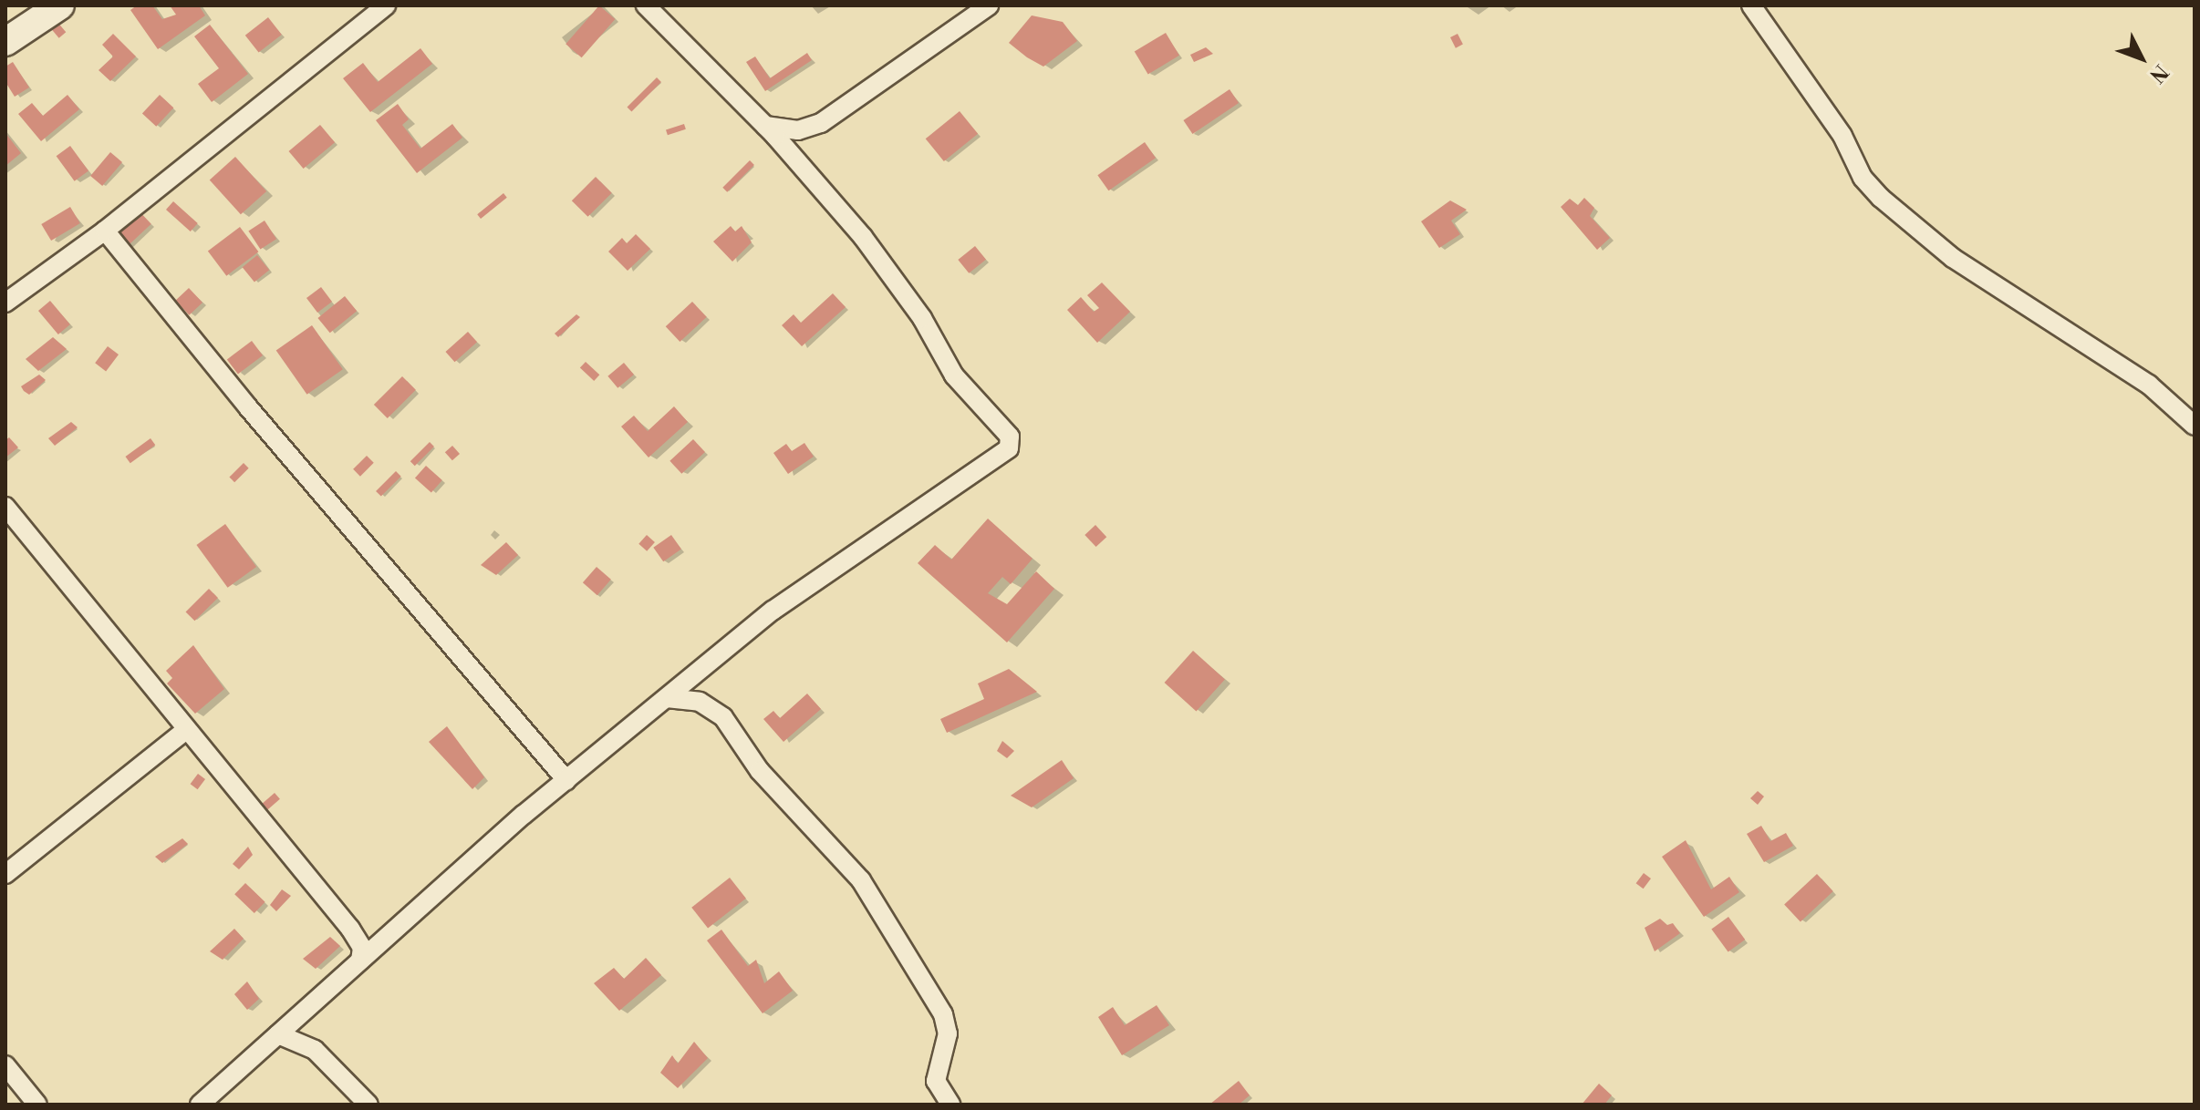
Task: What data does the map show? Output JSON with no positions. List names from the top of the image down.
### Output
{
  "north": "bottom right"
}
